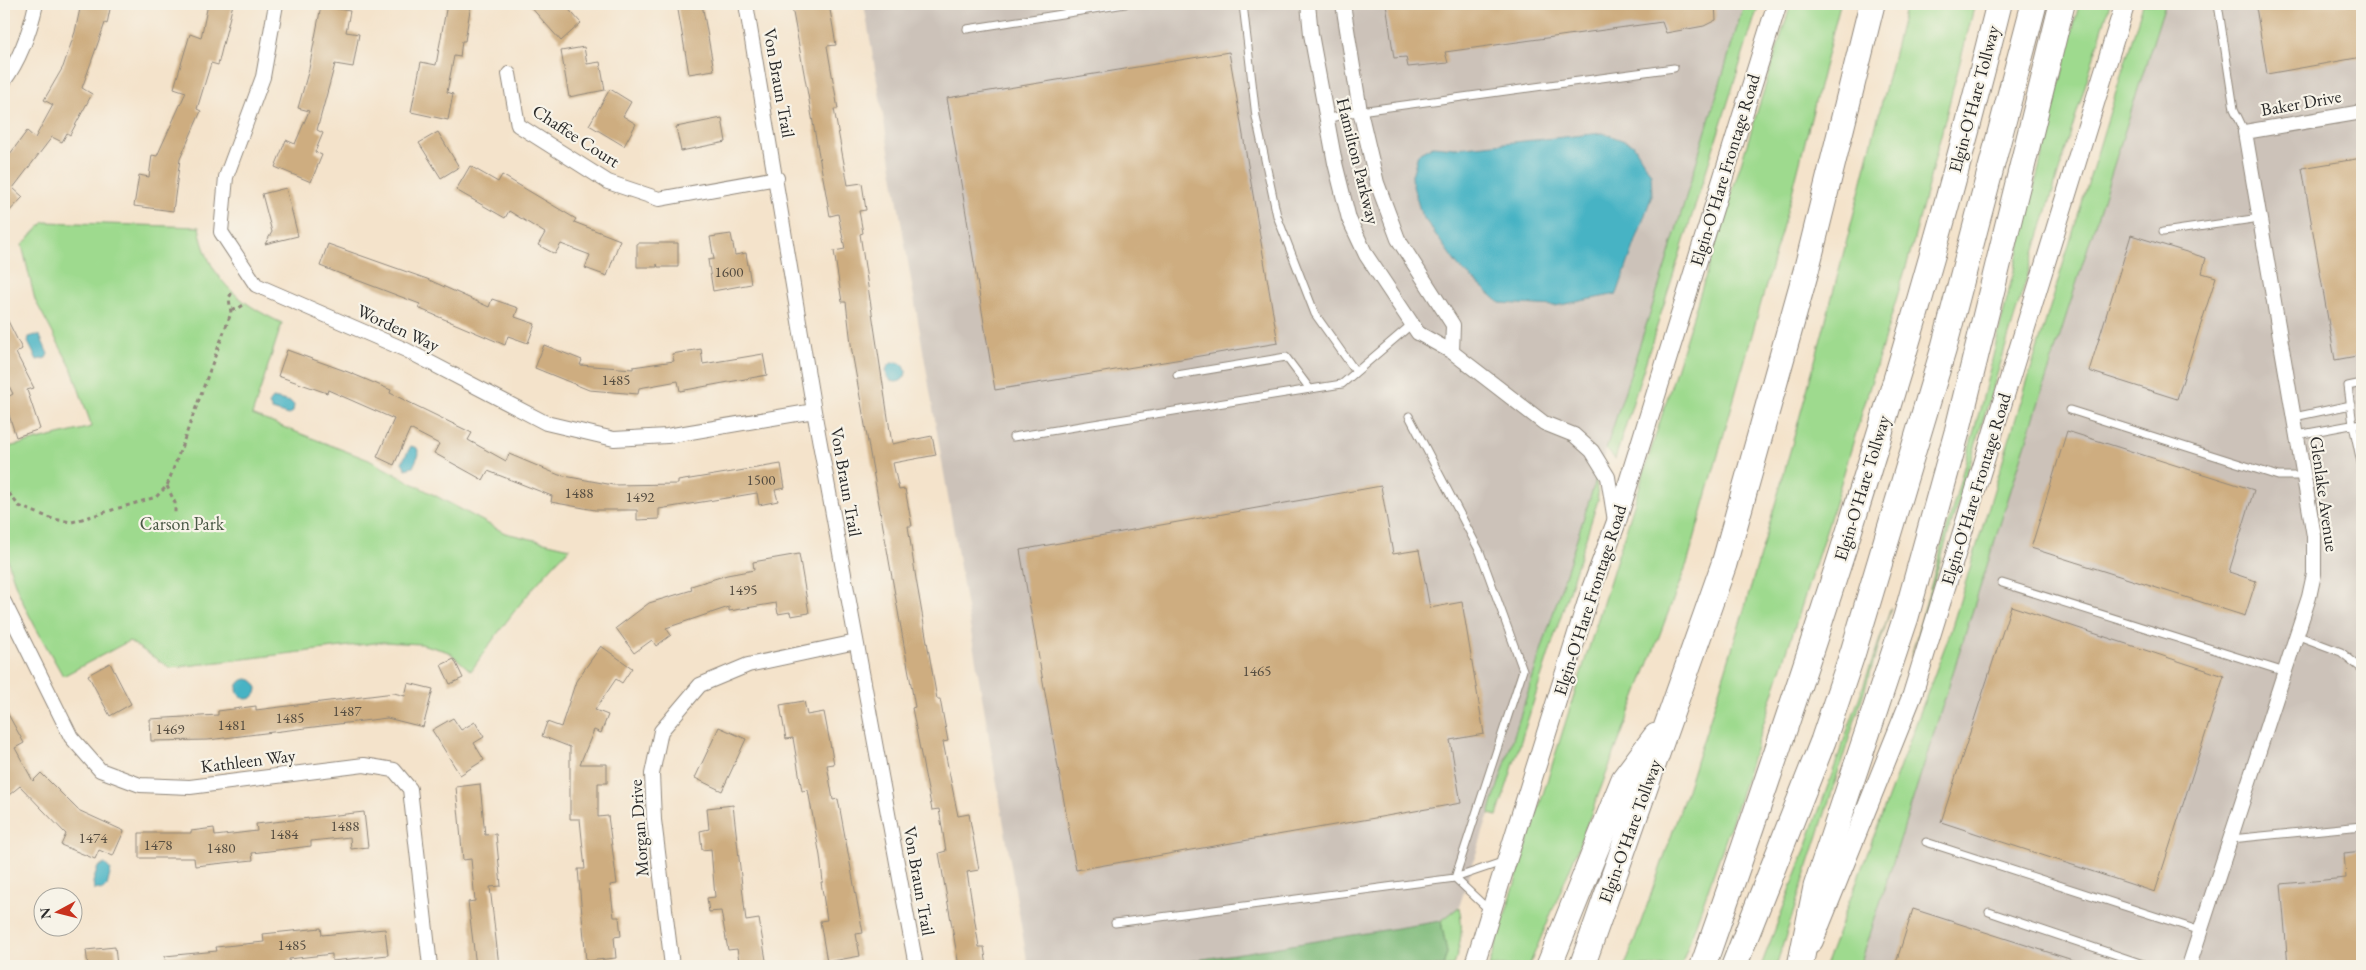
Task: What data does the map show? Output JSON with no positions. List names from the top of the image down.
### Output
{
  "streets": {
    "highway": ["Elgin-O'Hare Tollway"],
    "main road": ["Elgin-O'Hare Frontage Road"],
    "street": [
      "Von Braun Trail",
      "Baker Drive",
      "Chaffee Court",
      "Hamilton Parkway",
      "Worden Way",
      "Glenlake Avenue",
      "Kathleen Way",
      "Morgan Drive"
    ]
  },
  "crossings": [
    ["Von Braun Trail", "Chaffee Court"],
    ["Von Braun Trail", "Worden Way"],
    ["Von Braun Trail", "Morgan Drive"],
    ["Baker Drive", "Glenlake Avenue"],
    ["Hamilton Parkway", "Elgin-O'Hare Frontage Road"]
  ],
  "parks": ["Carson Park"],
  "house_numbers": [
    "1600",
    "1485",
    "1500",
    "1488",
    "1492",
    "1495",
    "1465",
    "1487",
    "1485",
    "1481",
    "1469",
    "1488",
    "1484",
    "1474",
    "1478",
    "1480",
    "1485"
  ],
  "north": "left"
}
